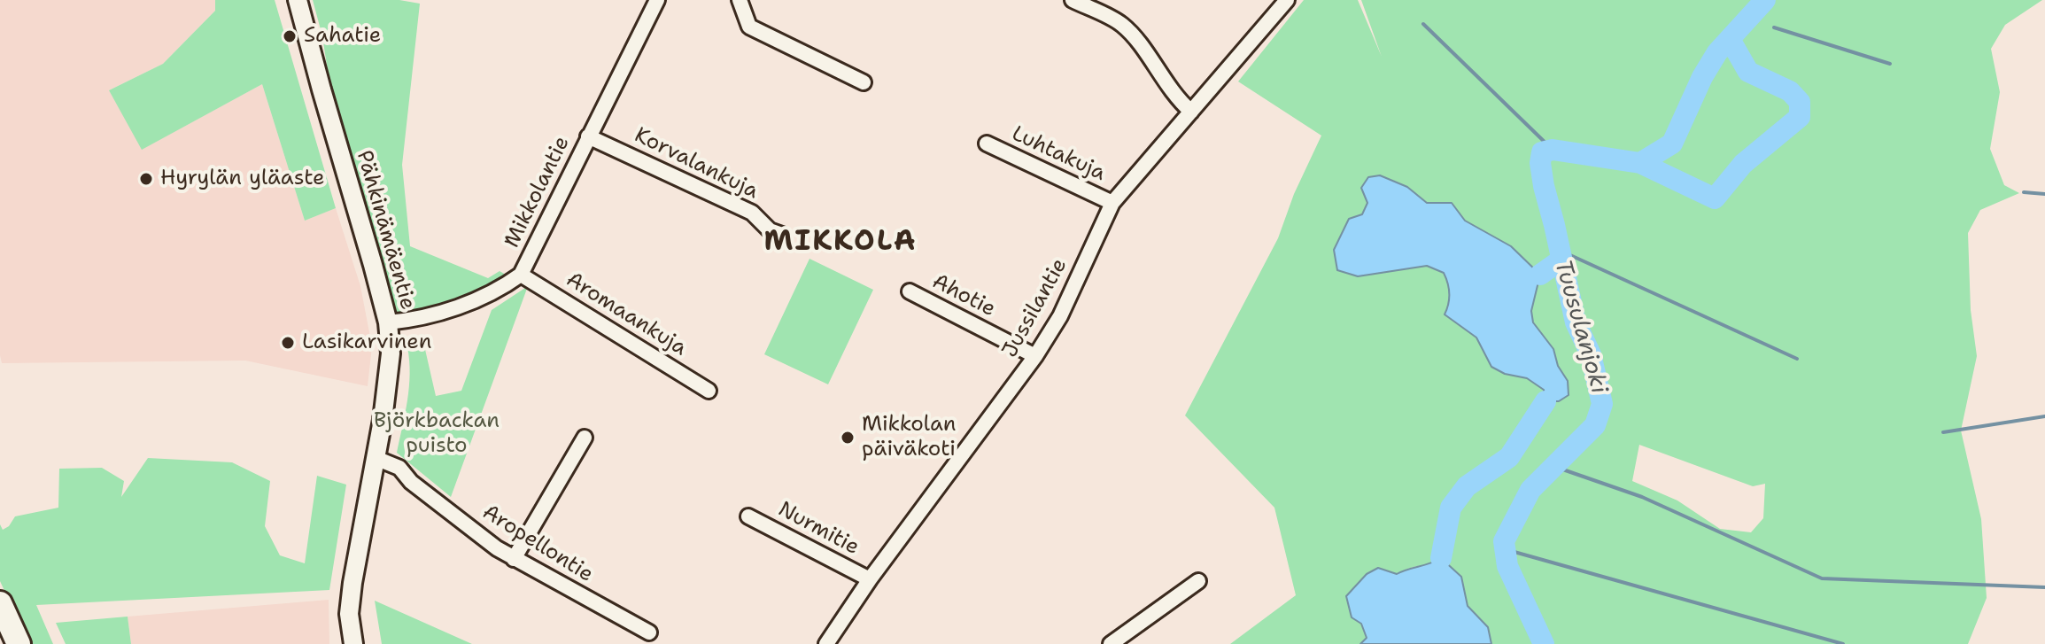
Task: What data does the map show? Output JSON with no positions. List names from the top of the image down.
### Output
{
  "streets": {
    "street": [
      "Luhtakuja",
      "Korvalankuja",
      "Mikkolantie",
      "Pähkinämäentie",
      "Ahotie",
      "Jussilantie",
      "Aromaankuja",
      "Nurmitie",
      "Aropellontie"
    ]
  },
  "crossings": [
    ["Luhtakuja", "Jussilantie"],
    ["Korvalankuja", "Mikkolantie"],
    ["Mikkolantie", "Pähkinämäentie"],
    ["Mikkolantie", "Aromaankuja"],
    ["Pähkinämäentie", "Aropellontie"],
    ["Ahotie", "Jussilantie"],
    ["Jussilantie", "Nurmitie"]
  ],
  "districts": ["MIKKOLA"],
  "water": ["Tuusulanjoki"],
  "parks": ["Björkbackan puisto"],
  "places": [
    "Sahatie",
    "Hyrylän yläaste",
    "Lasikarvinen",
    "Mikkolan päiväkoti"
  ]
}
